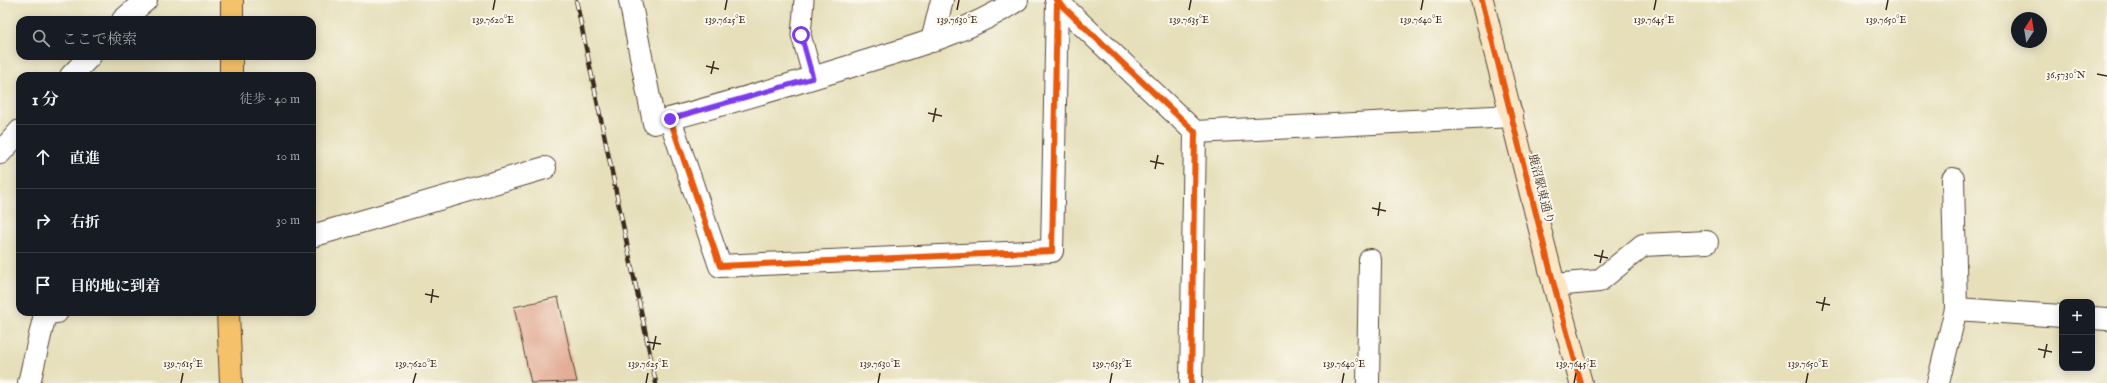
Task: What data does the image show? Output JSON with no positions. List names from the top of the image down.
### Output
{
  "streets": {
    "street": ["鹿沼駅東通り"]
  },
  "north": "top",
  "page": {
    "search": "ここで検索",
    "heading": ["1 分", "徒歩 · 40 m"],
    "list": [
      ["直進", "10 m"],
      ["右折", "30 m"],
      "目的地に到着"
    ],
    "map_buttons": ["+", "−"]
  },
  "coordinates": [
    "139.7620°E",
    "139.7625°E",
    "139.7630°E",
    "139.7635°E",
    "139.7640°E",
    "139.7645°E",
    "139.7650°E",
    "36.5730°N",
    "139.7615°E"
  ]
}
